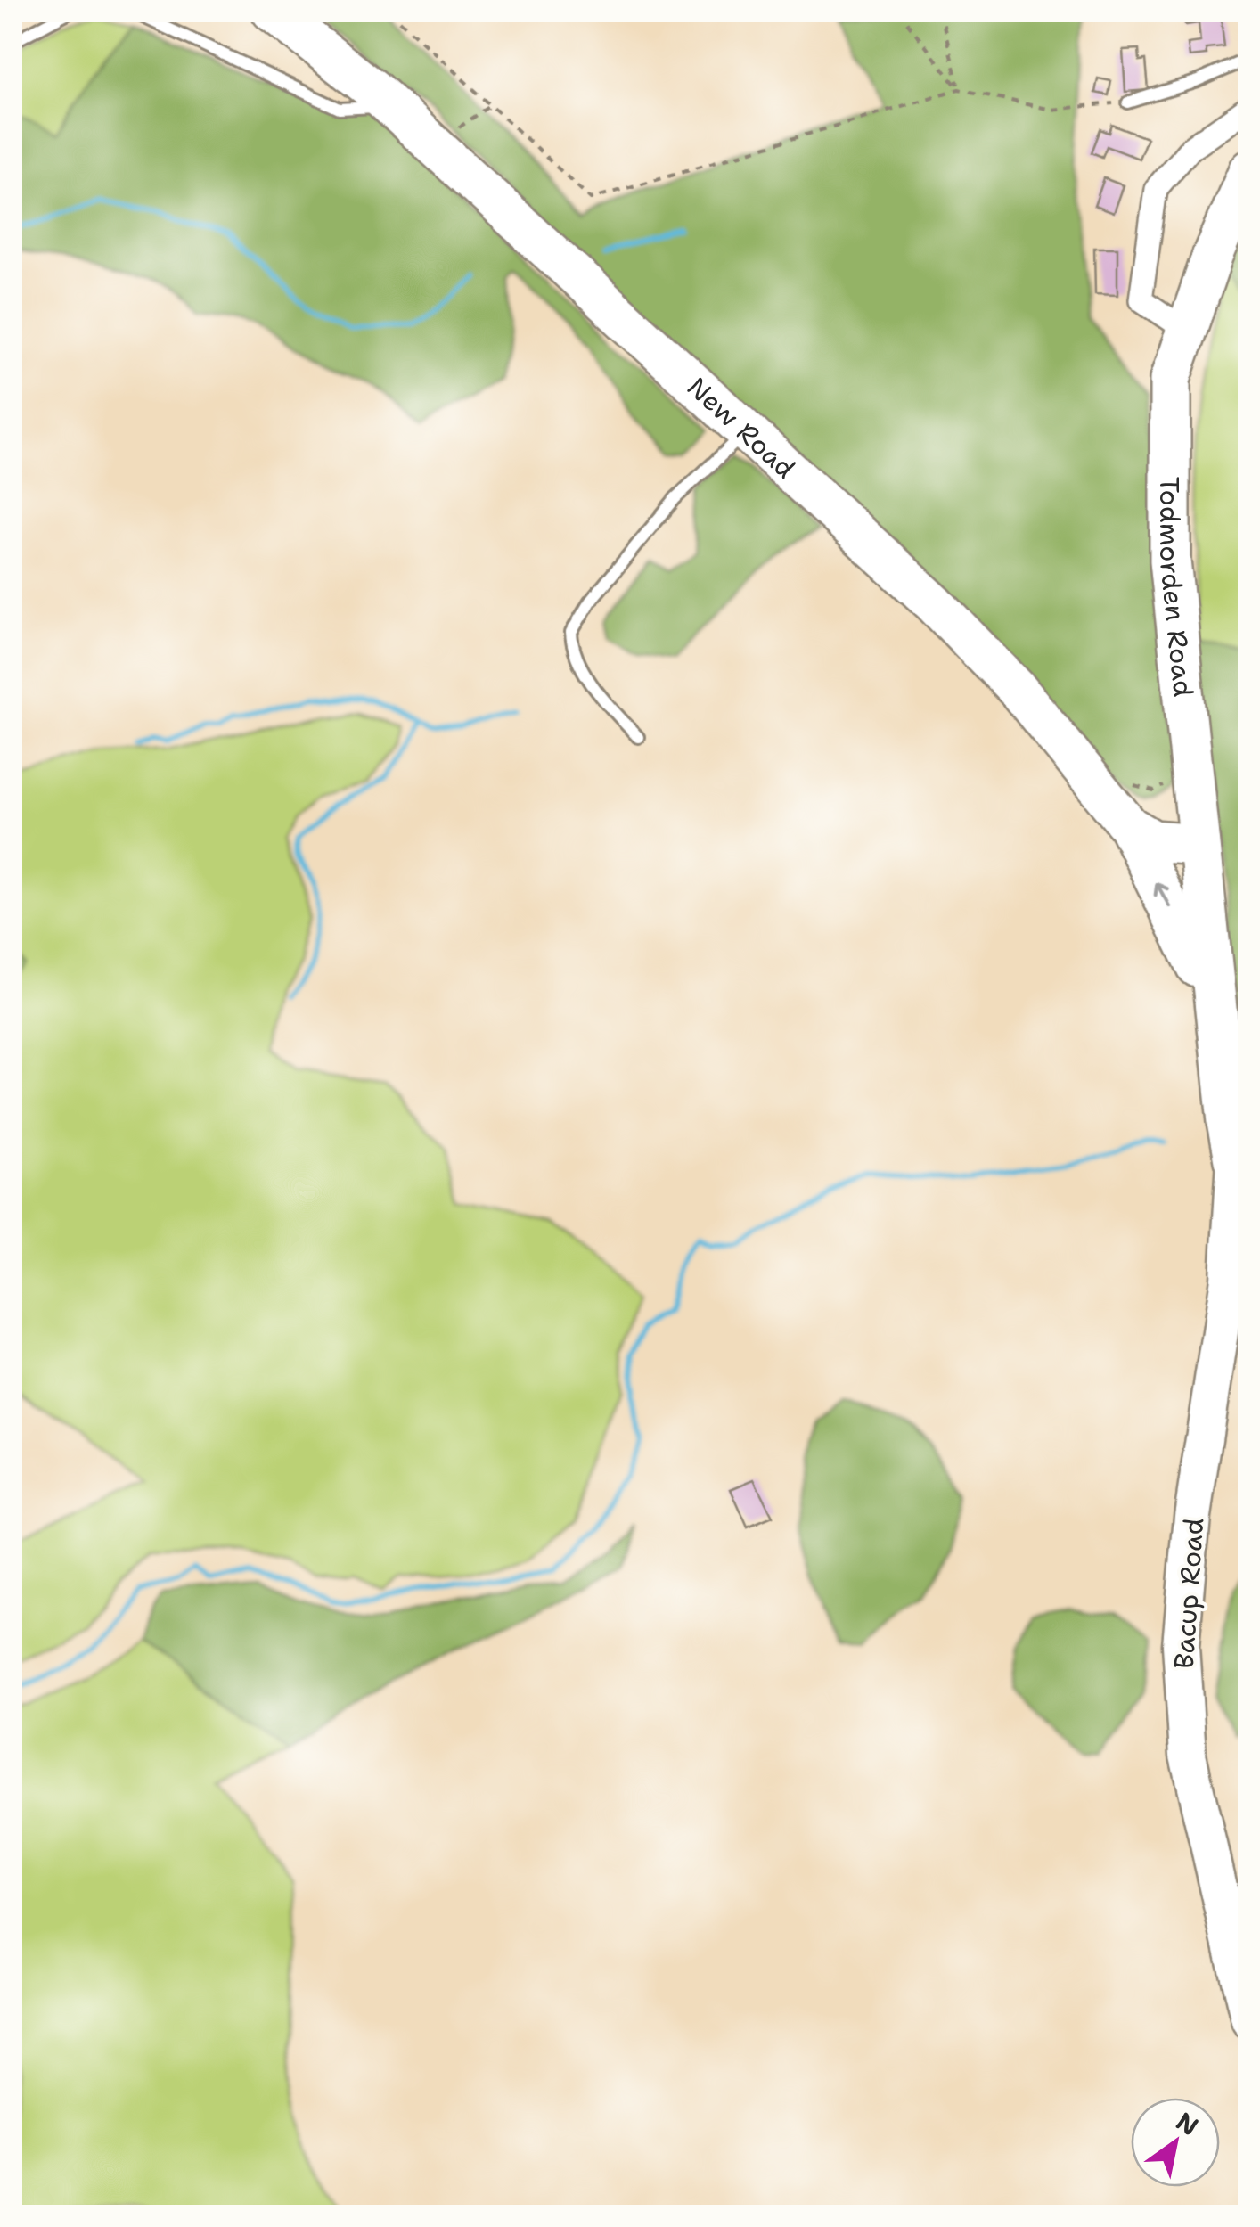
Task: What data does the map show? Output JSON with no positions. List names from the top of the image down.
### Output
{
  "streets": {
    "highway": ["New Road", "Todmorden Road"],
    "main road": ["Bacup Road"]
  },
  "crossings": [
    ["New Road", "Todmorden Road"],
    ["Todmorden Road", "Bacup Road"]
  ],
  "north": "top right"
}
